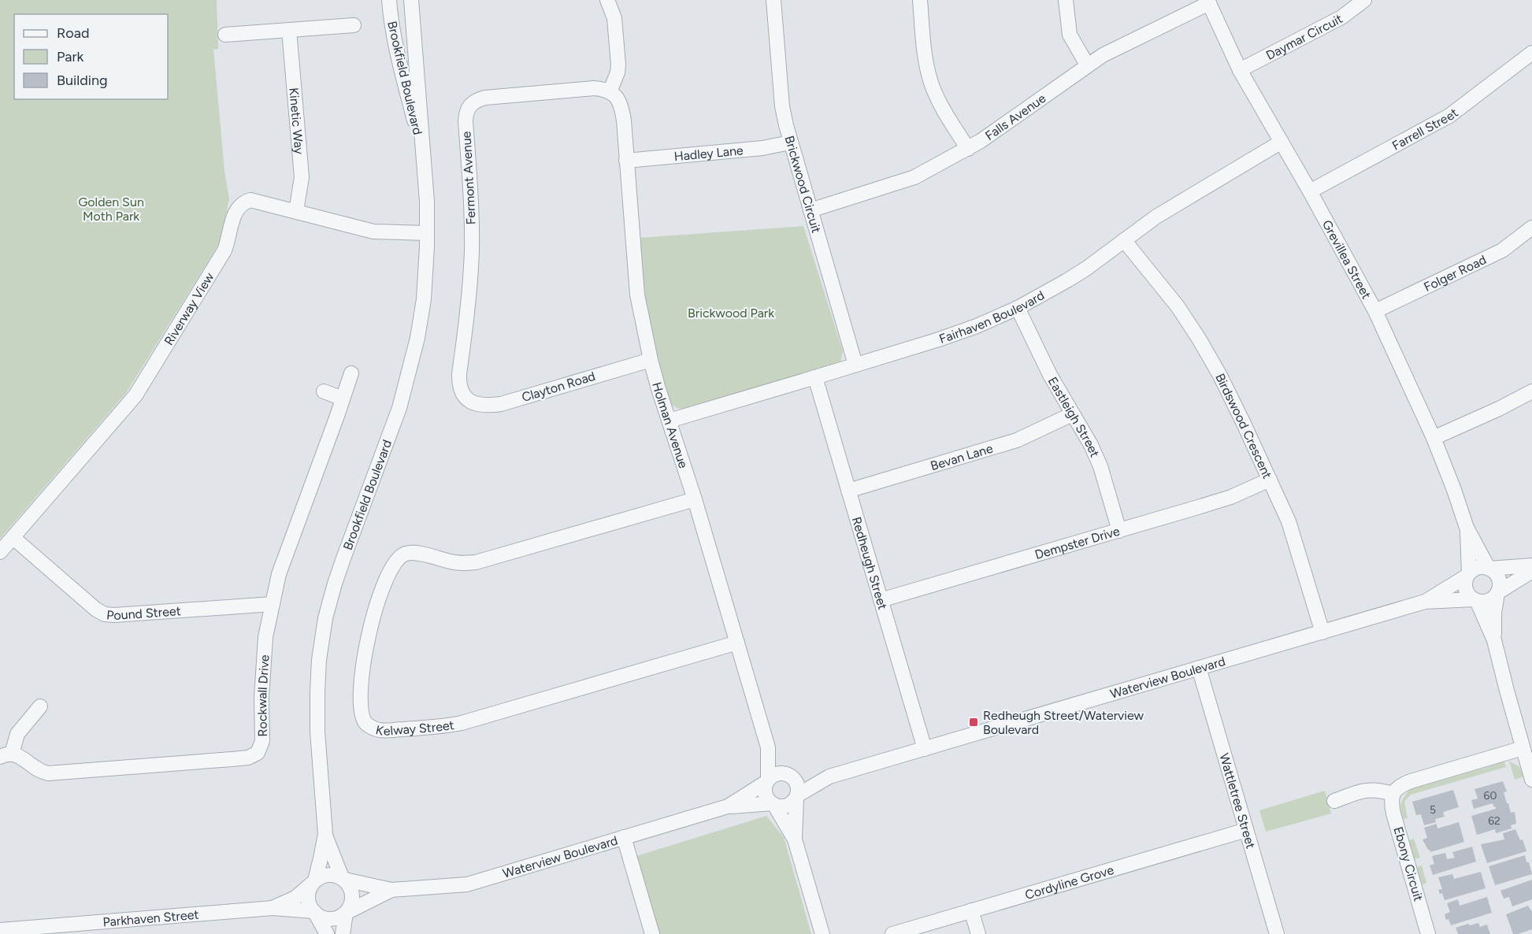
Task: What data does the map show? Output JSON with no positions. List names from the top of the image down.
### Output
{
  "streets": {
    "street": [
      "Daymar Circuit",
      "Brookfield Boulevard",
      "Falls Avenue",
      "Kinetic Way",
      "Farrell Street",
      "Hadley Lane",
      "Fermont Avenue",
      "Brickwood Circuit",
      "Grevillea Street",
      "Folger Road",
      "Riverway View",
      "Fairhaven Boulevard",
      "Clayton Road",
      "Eastleigh Street",
      "Holman Avenue",
      "Birdswood Crescent",
      "Bevan Lane",
      "Dempster Drive",
      "Redheugh Street",
      "Pound Street",
      "Waterview Boulevard",
      "Rockwall Drive",
      "Kelway Street",
      "Wattletree Street",
      "Ebony Circuit",
      "Cordyline Grove",
      "Parkhaven Street"
    ]
  },
  "crossings": [
    ["Daymar Circuit", "Grevillea Street"],
    ["Brookfield Boulevard", "Riverway View"],
    ["Brookfield Boulevard", "Waterview Boulevard"],
    ["Brookfield Boulevard", "Parkhaven Street"],
    ["Falls Avenue", "Brickwood Circuit"],
    ["Falls Avenue", "Grevillea Street"],
    ["Kinetic Way", "Riverway View"],
    ["Farrell Street", "Grevillea Street"],
    ["Hadley Lane", "Brickwood Circuit"],
    ["Hadley Lane", "Holman Avenue"],
    ["Fermont Avenue", "Clayton Road"],
    ["Fermont Avenue", "Holman Avenue"],
    ["Brickwood Circuit", "Fairhaven Boulevard"],
    ["Grevillea Street", "Folger Road"],
    ["Grevillea Street", "Fairhaven Boulevard"],
    ["Grevillea Street", "Waterview Boulevard"],
    ["Riverway View", "Pound Street"],
    ["Fairhaven Boulevard", "Eastleigh Street"],
    ["Fairhaven Boulevard", "Holman Avenue"],
    ["Fairhaven Boulevard", "Birdswood Crescent"],
    ["Fairhaven Boulevard", "Redheugh Street"],
    ["Clayton Road", "Holman Avenue"],
    ["Eastleigh Street", "Bevan Lane"],
    ["Eastleigh Street", "Dempster Drive"],
    ["Holman Avenue", "Waterview Boulevard"],
    ["Holman Avenue", "Kelway Street"],
    ["Birdswood Crescent", "Dempster Drive"],
    ["Birdswood Crescent", "Waterview Boulevard"],
    ["Bevan Lane", "Redheugh Street"],
    ["Dempster Drive", "Redheugh Street"],
    ["Redheugh Street", "Waterview Boulevard"],
    ["Pound Street", "Rockwall Drive"],
    ["Waterview Boulevard", "Wattletree Street"],
    ["Waterview Boulevard", "Parkhaven Street"],
    ["Wattletree Street", "Cordyline Grove"]
  ],
  "parks": ["Golden Sun Moth Park", "Brickwood Park"],
  "places": {
    "transit": ["Redheugh Street/Waterview Boulevard"]
  },
  "house_numbers": ["60", "5", "62"],
  "legend": ["Road", "Park", "Building"]
}
